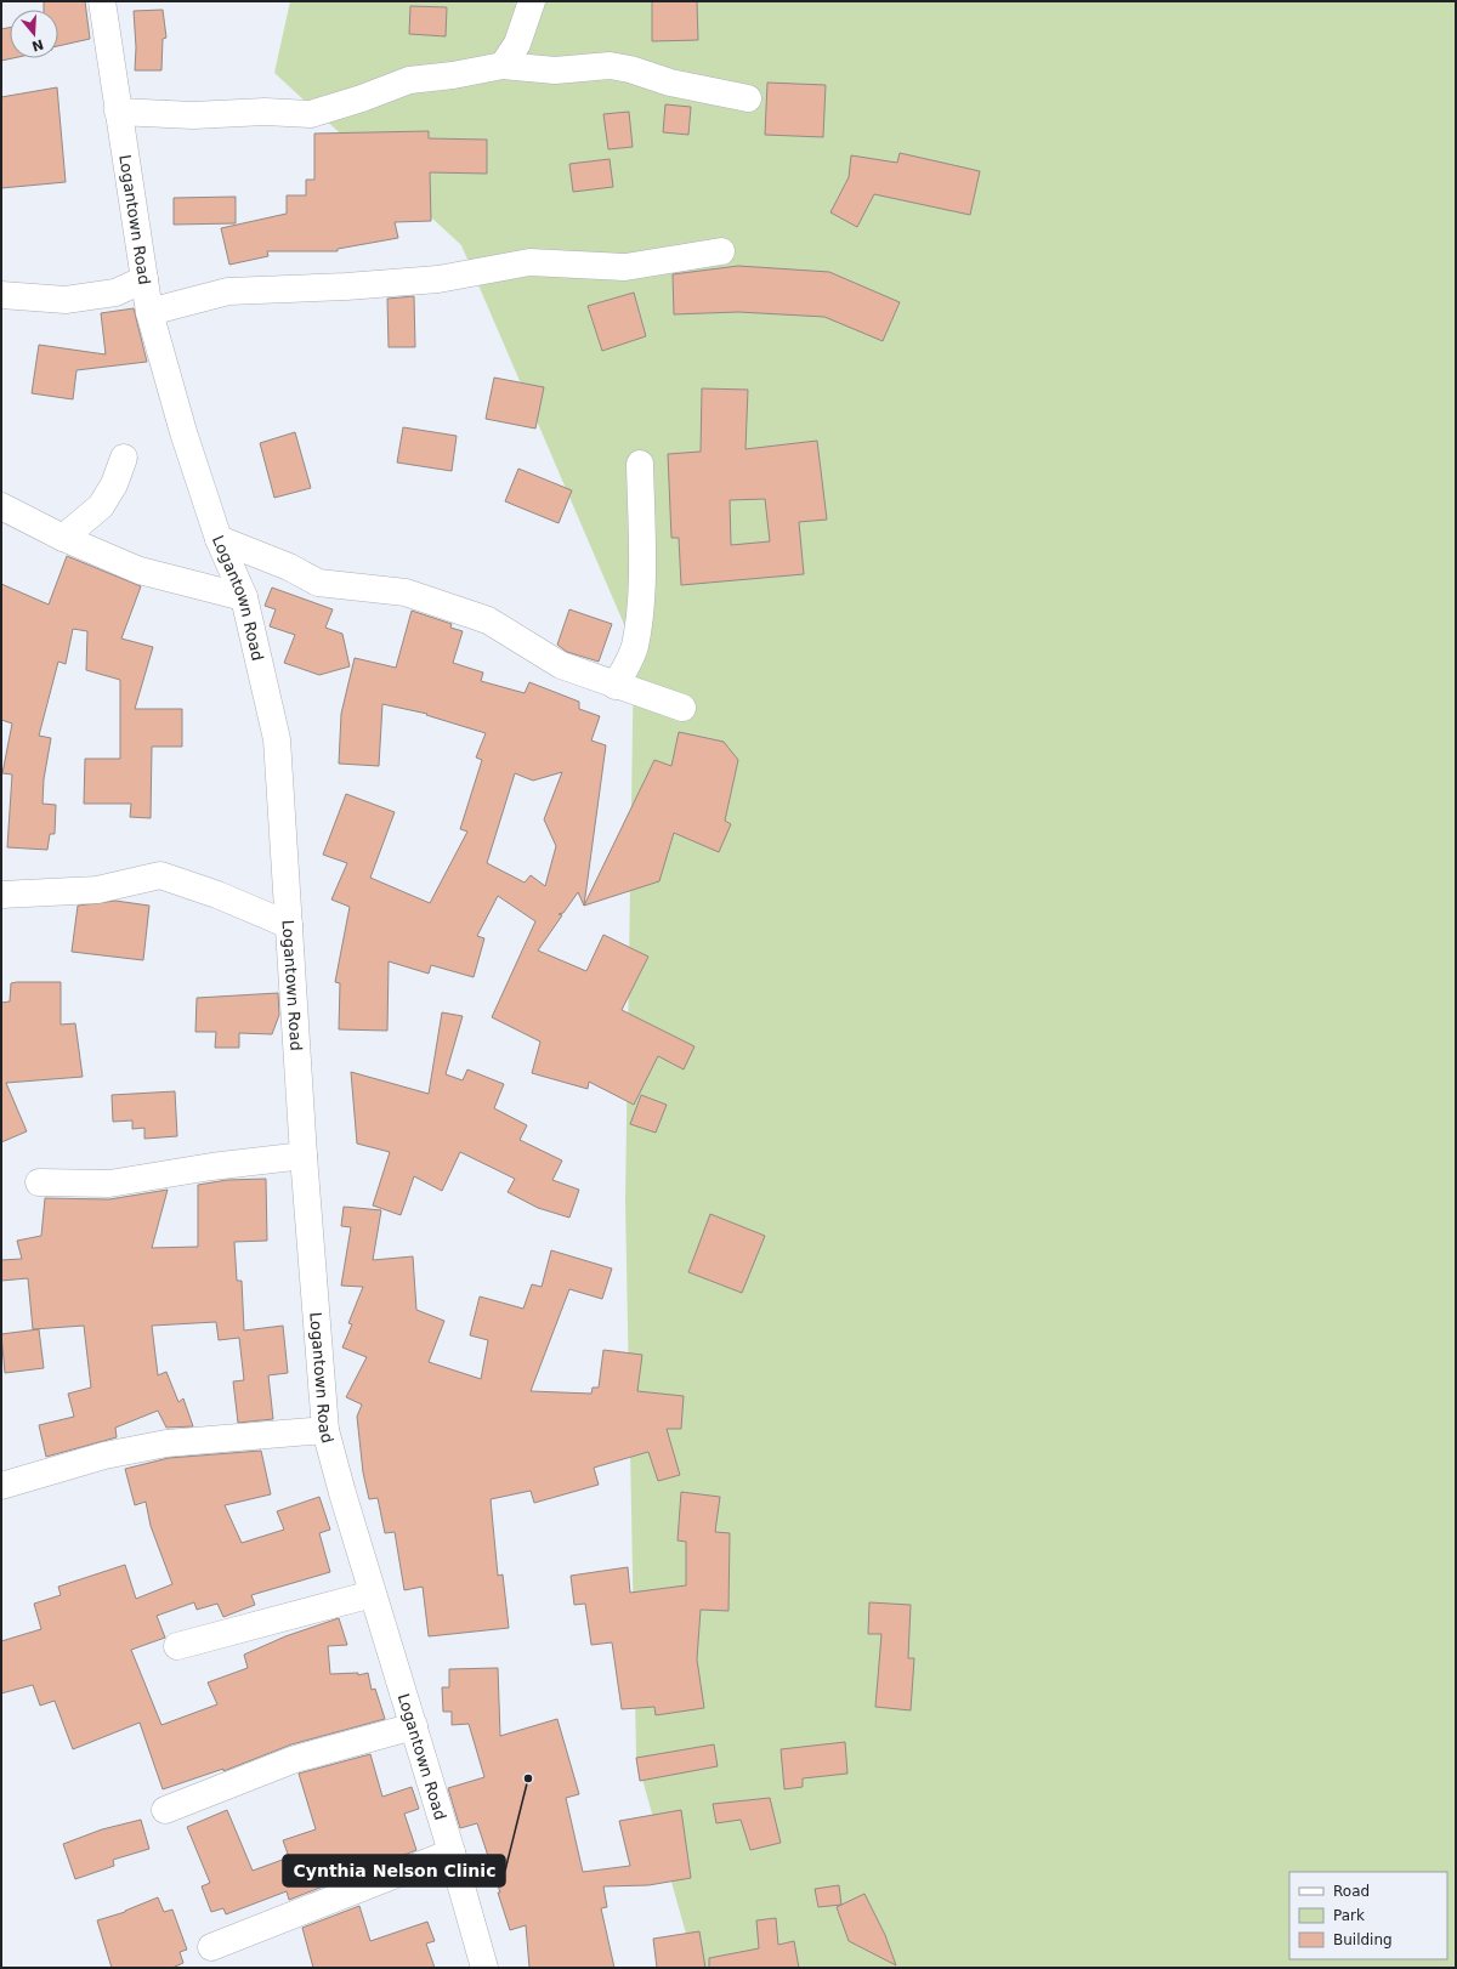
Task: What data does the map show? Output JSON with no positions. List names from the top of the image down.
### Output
{
  "streets": {
    "street": ["Logantown Road"]
  },
  "places": ["Cynthia Nelson Clinic"],
  "legend": ["Road", "Park", "Building"],
  "north": "bottom"
}
